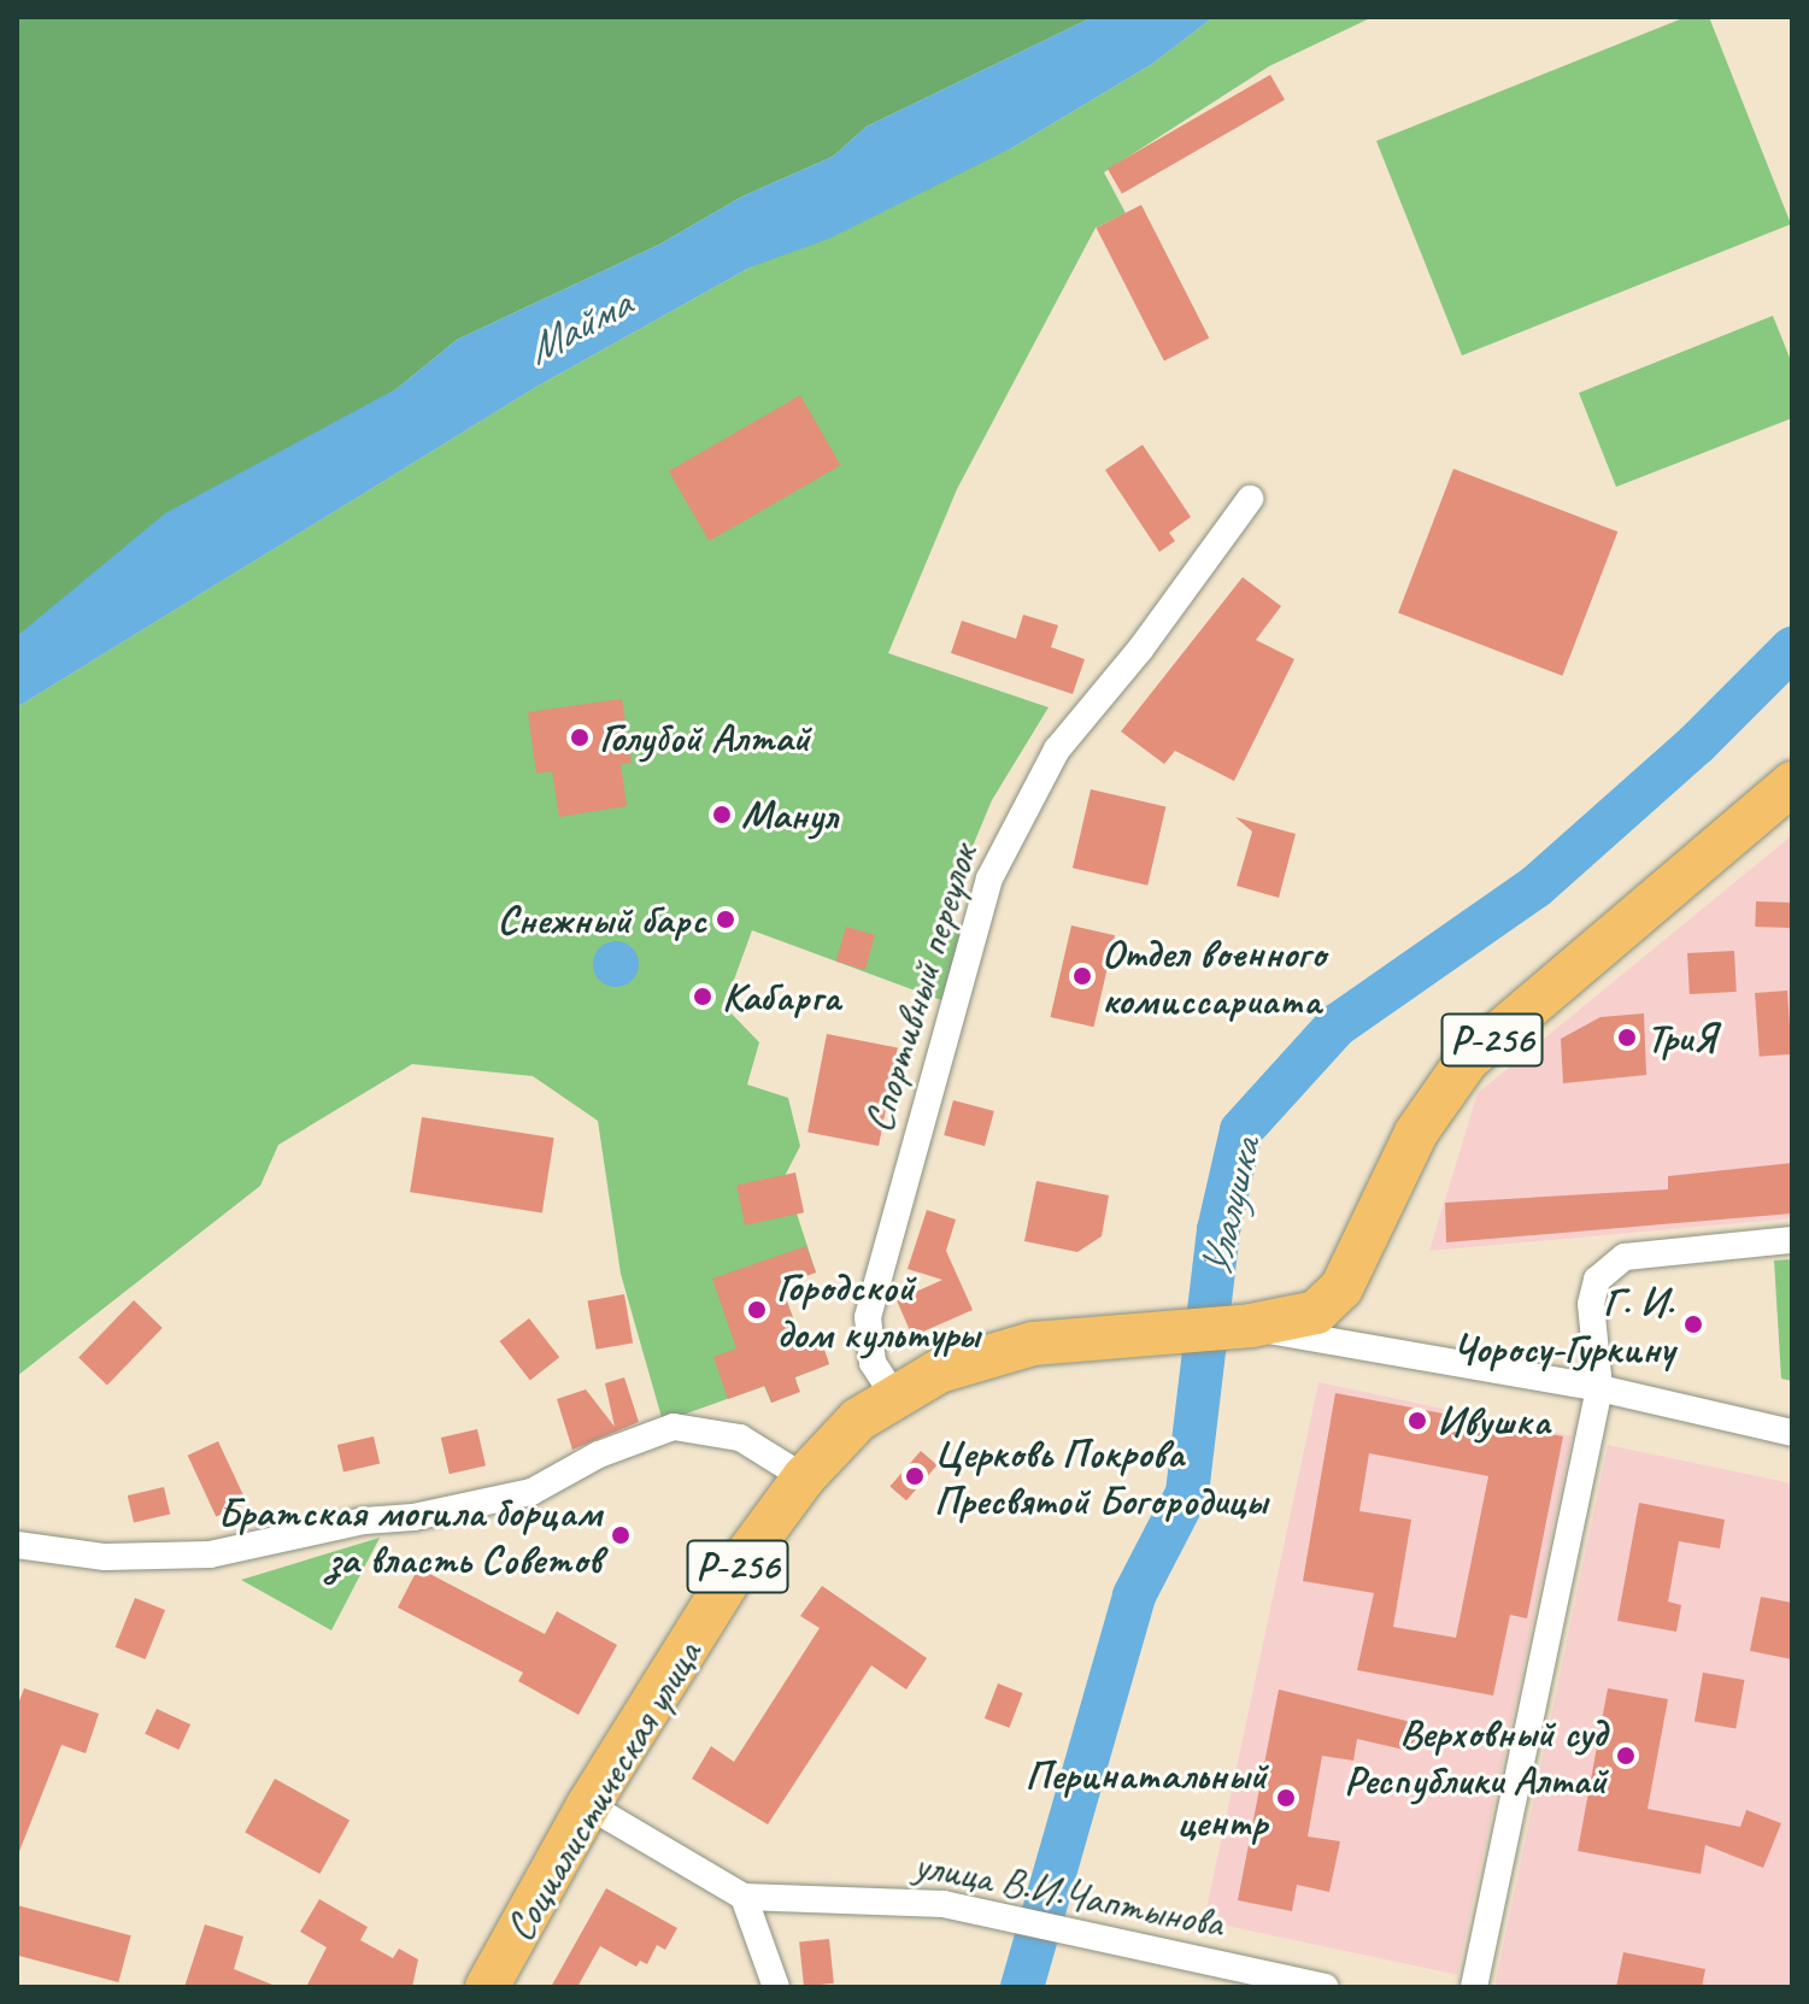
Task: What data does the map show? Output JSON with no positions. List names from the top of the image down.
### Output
{
  "streets": {
    "main road": ["Р-256", "Социалистическая улица"],
    "street": ["Спортивный переулок", "улица В.И.Чаптынова"]
  },
  "crossings": [
    ["Спортивный переулок", "Социалистическая улица"],
    ["Р-256", "Социалистическая улица"],
    ["Социалистическая улица", "улица В.И.Чаптынова"]
  ],
  "water": ["Майма", "Улалушка"],
  "places": [
    "Голубой Алтай",
    "Манул",
    "Снежный барс",
    "Отдел военного комиссариата",
    "Кабарга",
    "ТриЯ",
    "Городской дом культуры",
    "Г. И. Чоросу-Гуркину",
    "Ивушка",
    "Церковь Покрова Пресвятой Богородицы",
    "Братская могила борцам за власть Советов",
    "Верховный суд Республики Алтай",
    "Перинатальный центр"
  ]
}
